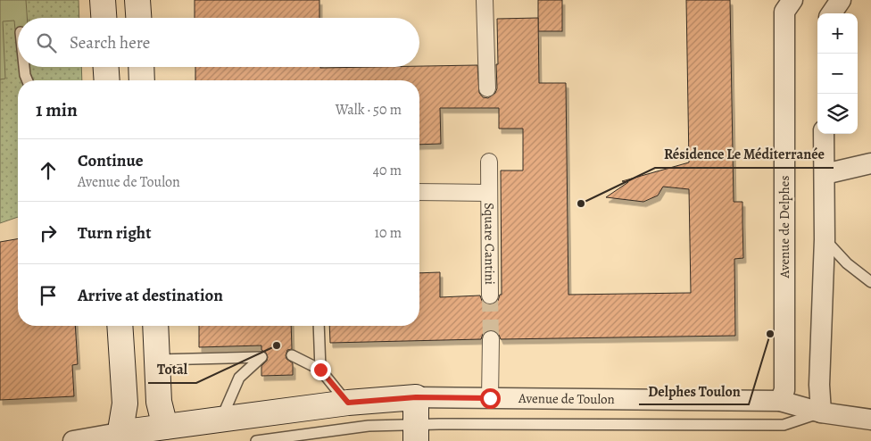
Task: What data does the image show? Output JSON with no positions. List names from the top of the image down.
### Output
{
  "streets": {
    "main road": ["Avenue de Toulon"],
    "street": ["Avenue de Delphes", "Square Cantini"]
  },
  "crossings": [
    ["Avenue de Delphes", "Avenue de Toulon"]
  ],
  "places": ["Résidence Le Méditerranée", "Delphes Toulon", "Total"],
  "page": {
    "map_buttons": ["+", "−"],
    "search": "Search here",
    "heading": ["1 min", "Walk · 50 m"],
    "list": [
      ["Continue", "Avenue de Toulon", "40 m"],
      ["Turn right", "10 m"],
      "Arrive at destination"
    ]
  }
}
